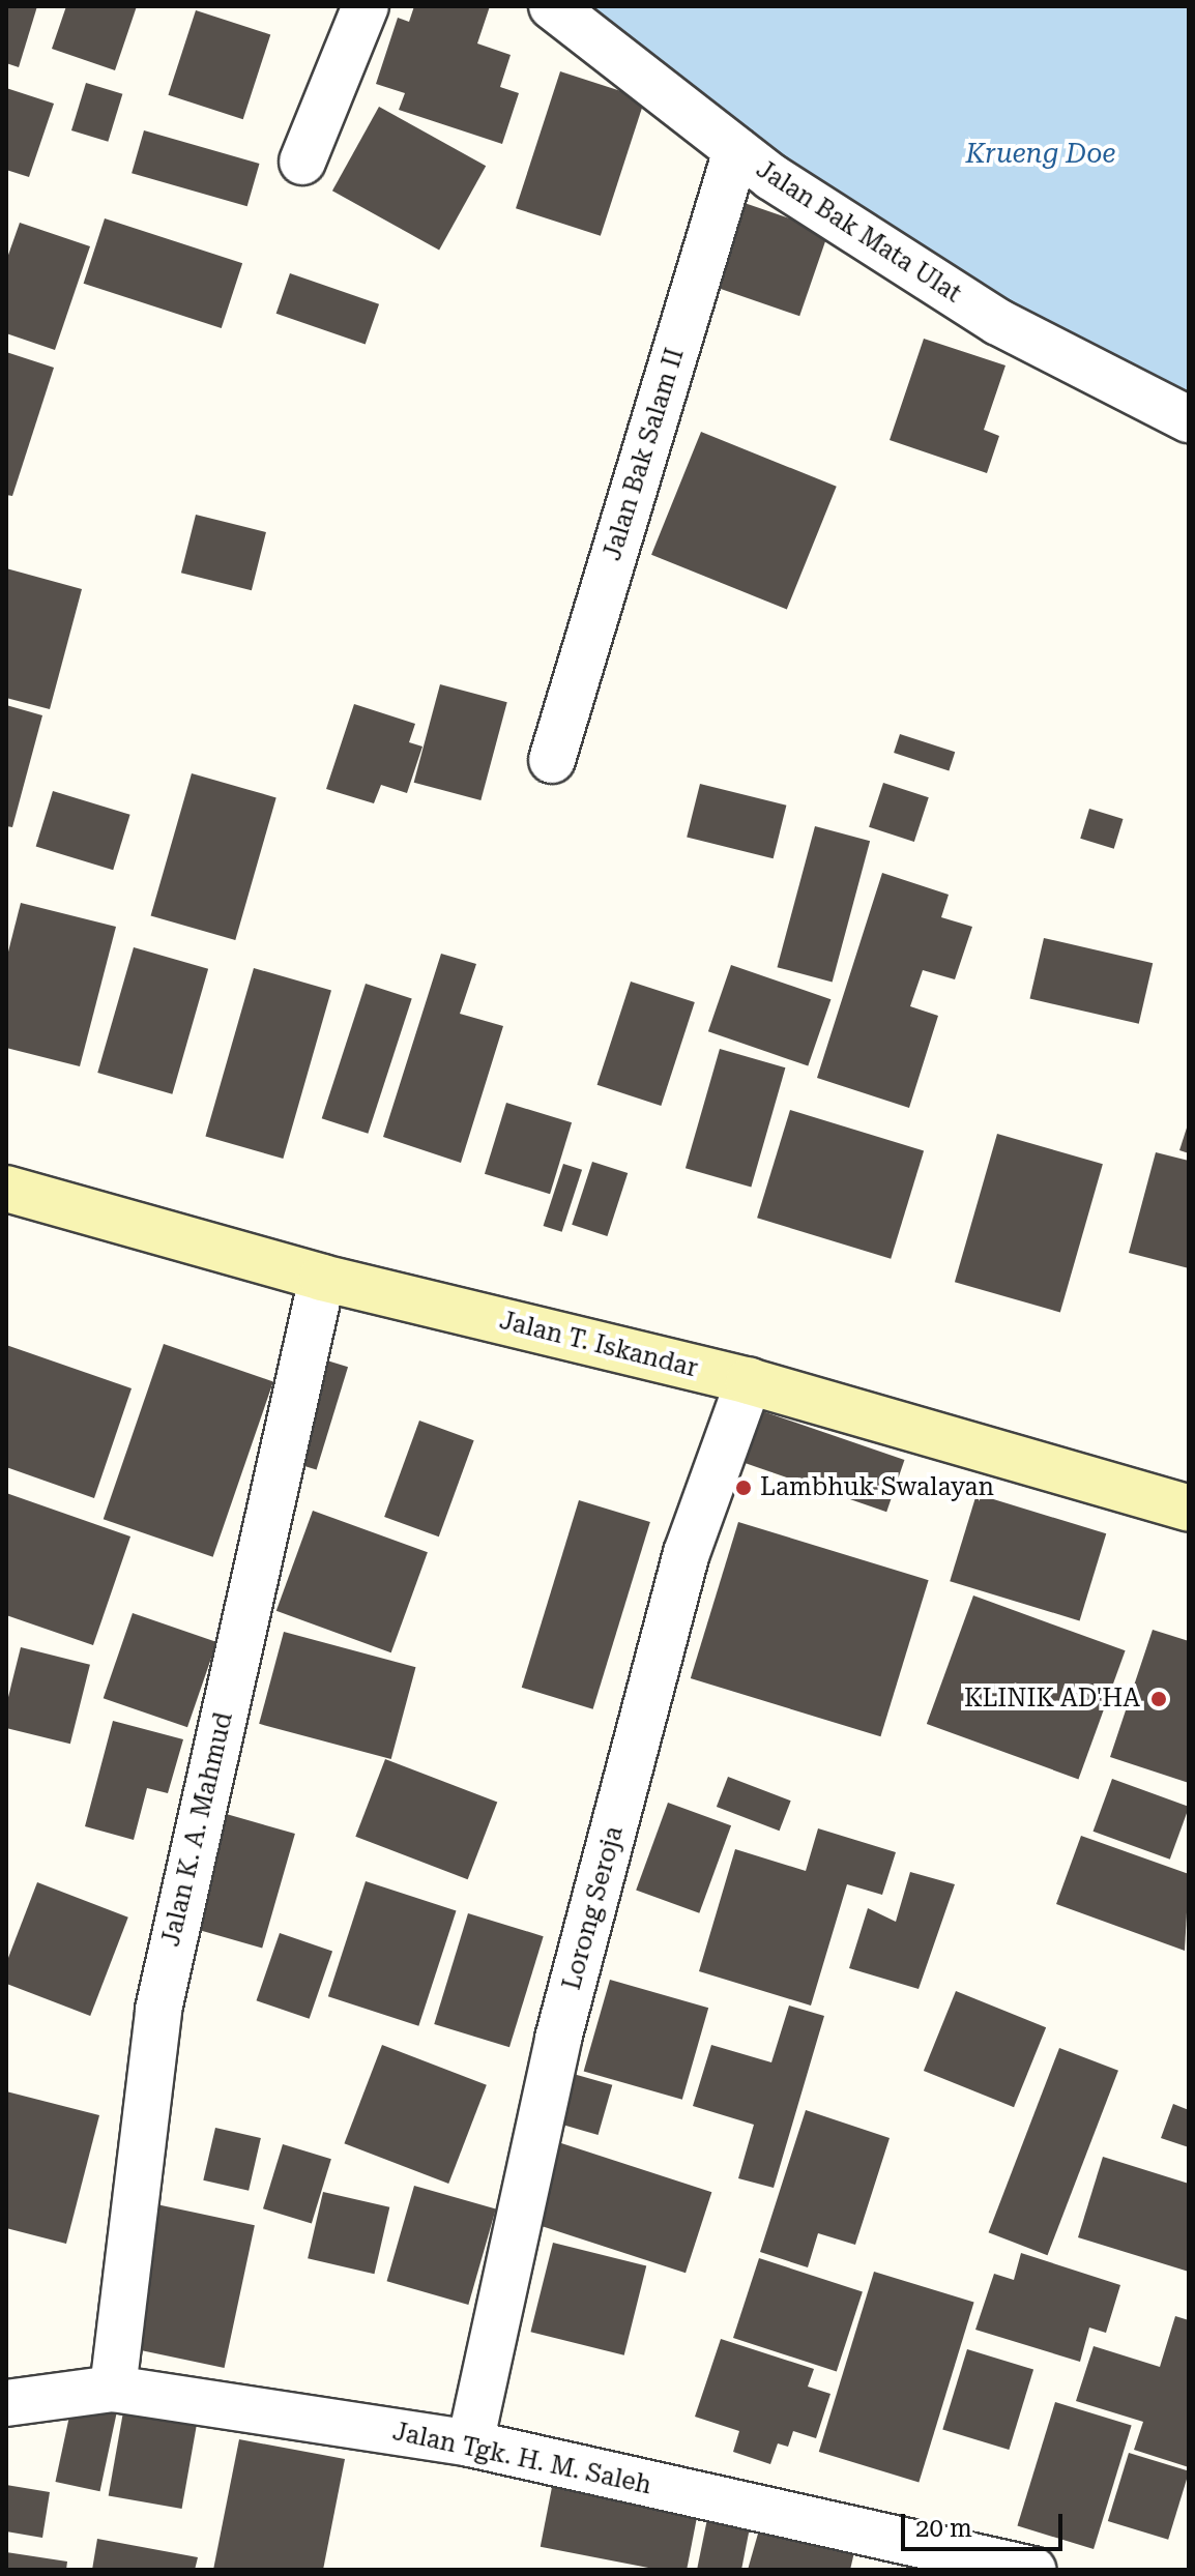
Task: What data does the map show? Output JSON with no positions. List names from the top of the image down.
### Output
{
  "streets": {
    "street": [
      "Jalan Bak Mata Ulat",
      "Jalan Bak Salam II",
      "Jalan T. Iskandar",
      "Jalan K. A. Mahmud",
      "Lorong Seroja",
      "Jalan Tgk. H. M. Saleh"
    ]
  },
  "crossings": [
    ["Jalan Bak Mata Ulat", "Jalan Bak Salam II"],
    ["Jalan T. Iskandar", "Jalan K. A. Mahmud"],
    ["Jalan T. Iskandar", "Lorong Seroja"],
    ["Jalan K. A. Mahmud", "Jalan Tgk. H. M. Saleh"],
    ["Lorong Seroja", "Jalan Tgk. H. M. Saleh"]
  ],
  "water": ["Krueng Doe"],
  "places": ["Lambhuk Swalayan", "KLINIK AD'HA"],
  "scale_bar": "20 m"
}
